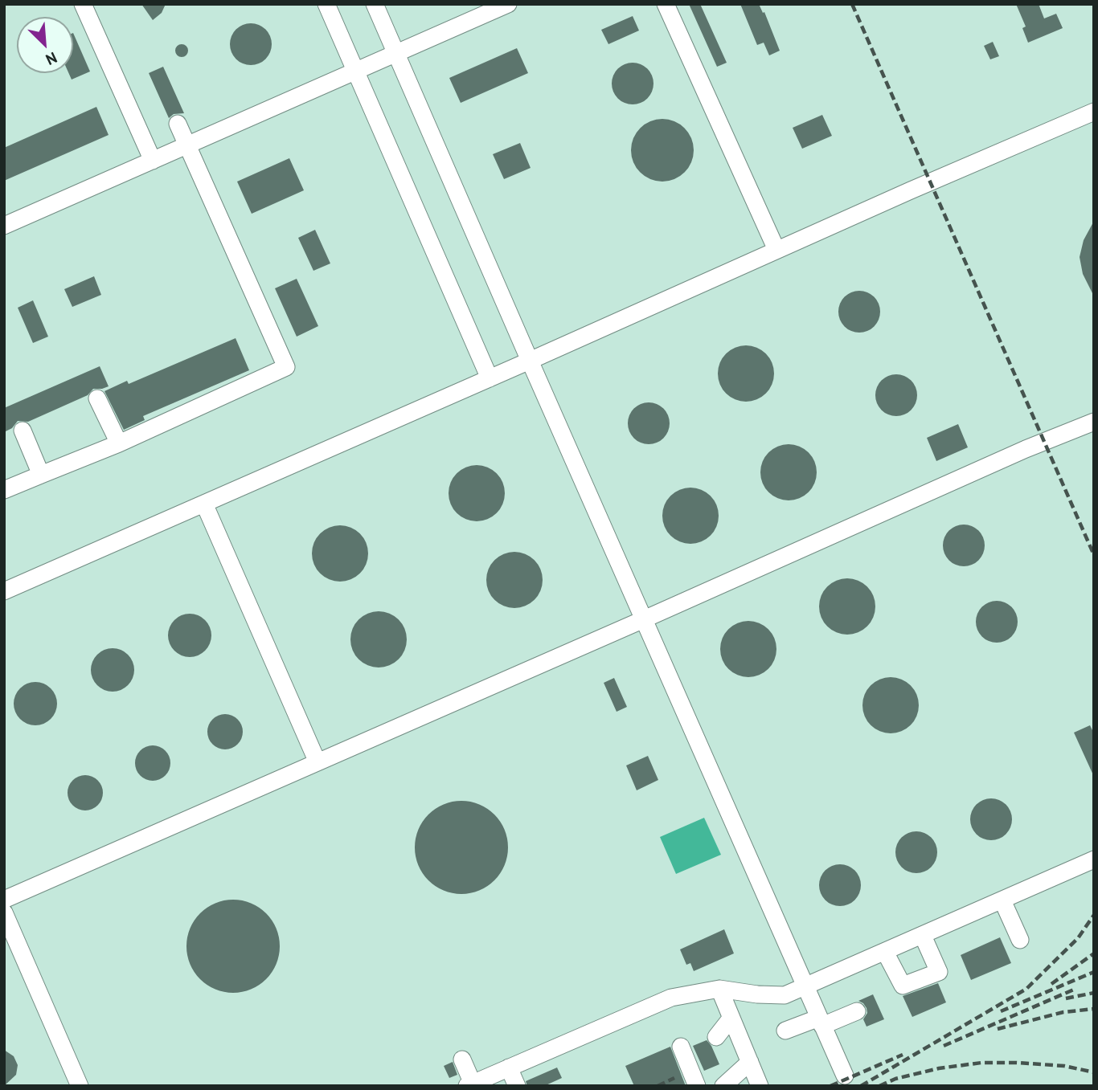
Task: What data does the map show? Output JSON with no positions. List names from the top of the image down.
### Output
{
  "north": "bottom right"
}
